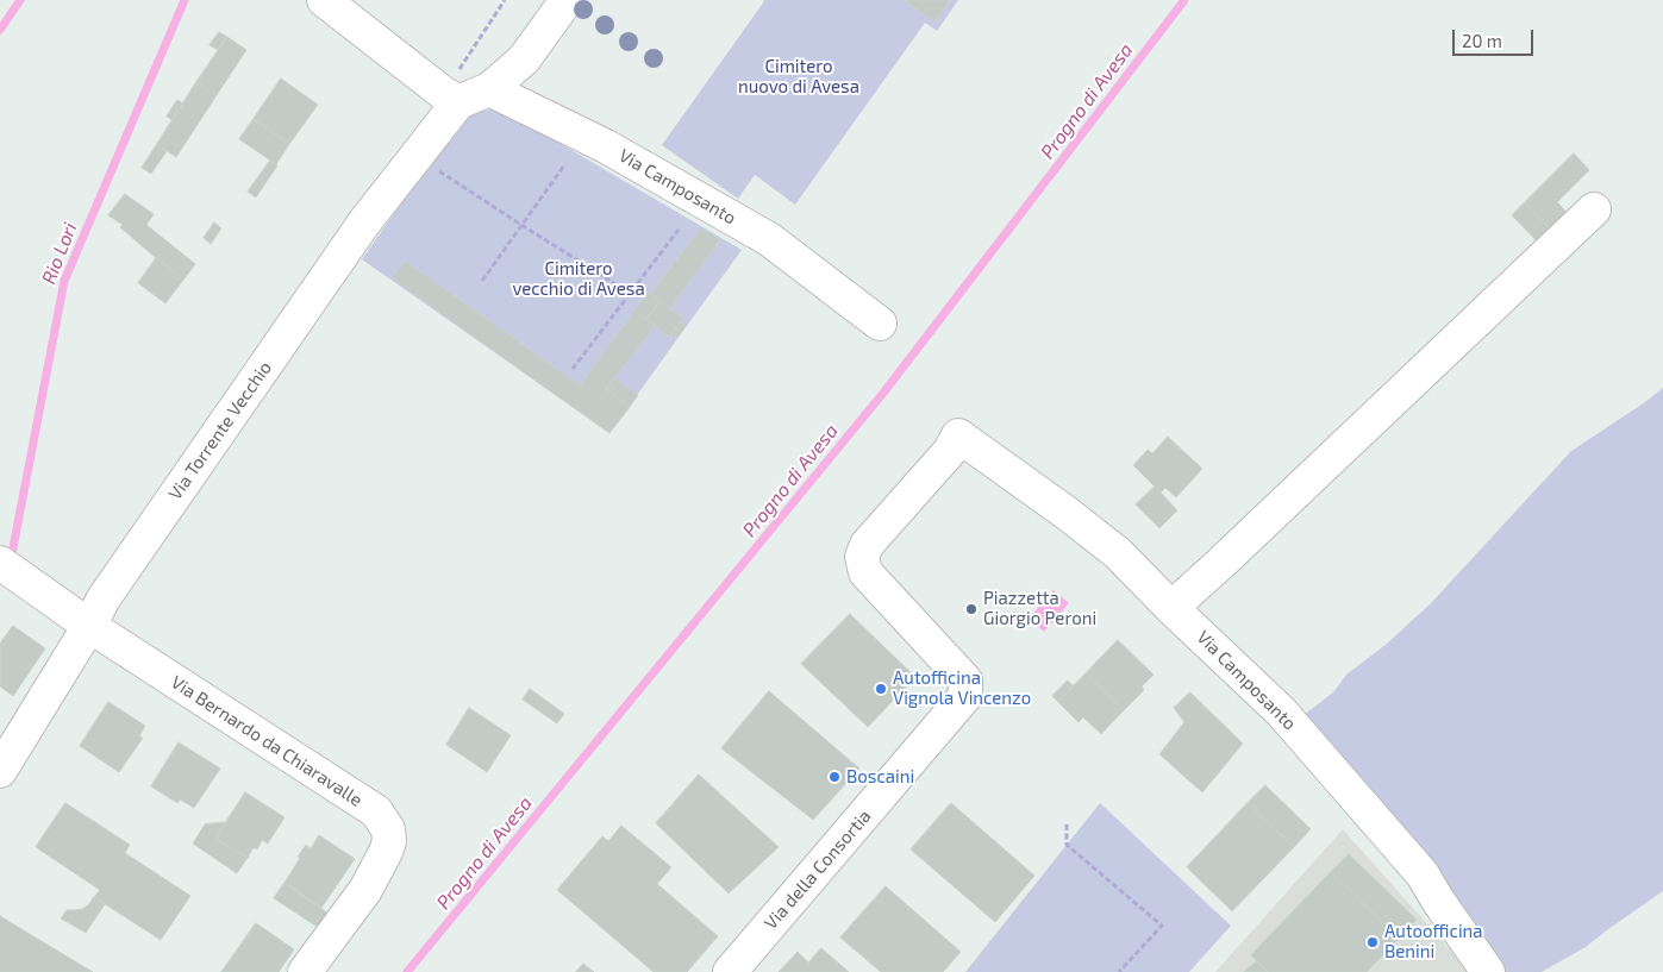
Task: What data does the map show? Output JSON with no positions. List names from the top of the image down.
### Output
{
  "streets": {
    "street": [
      "Via Camposanto",
      "Via Torrente Vecchio",
      "Via Bernardo da Chiaravalle",
      "Via della Consortia"
    ]
  },
  "crossings": [
    ["Via Camposanto", "Via della Consortia"],
    ["Via Torrente Vecchio", "Via Bernardo da Chiaravalle"]
  ],
  "water": ["Progno di Avesa", "Rio Lori"],
  "parks": ["Cimitero nuovo di Avesa", "Cimitero vecchio di Avesa"],
  "places": [
    "Piazzetta Giorgio Peroni",
    "Autofficina Vignola Vincenzo",
    "Boscaini",
    "Autoofficina Benini"
  ],
  "scale_bar": "20 m"
}
